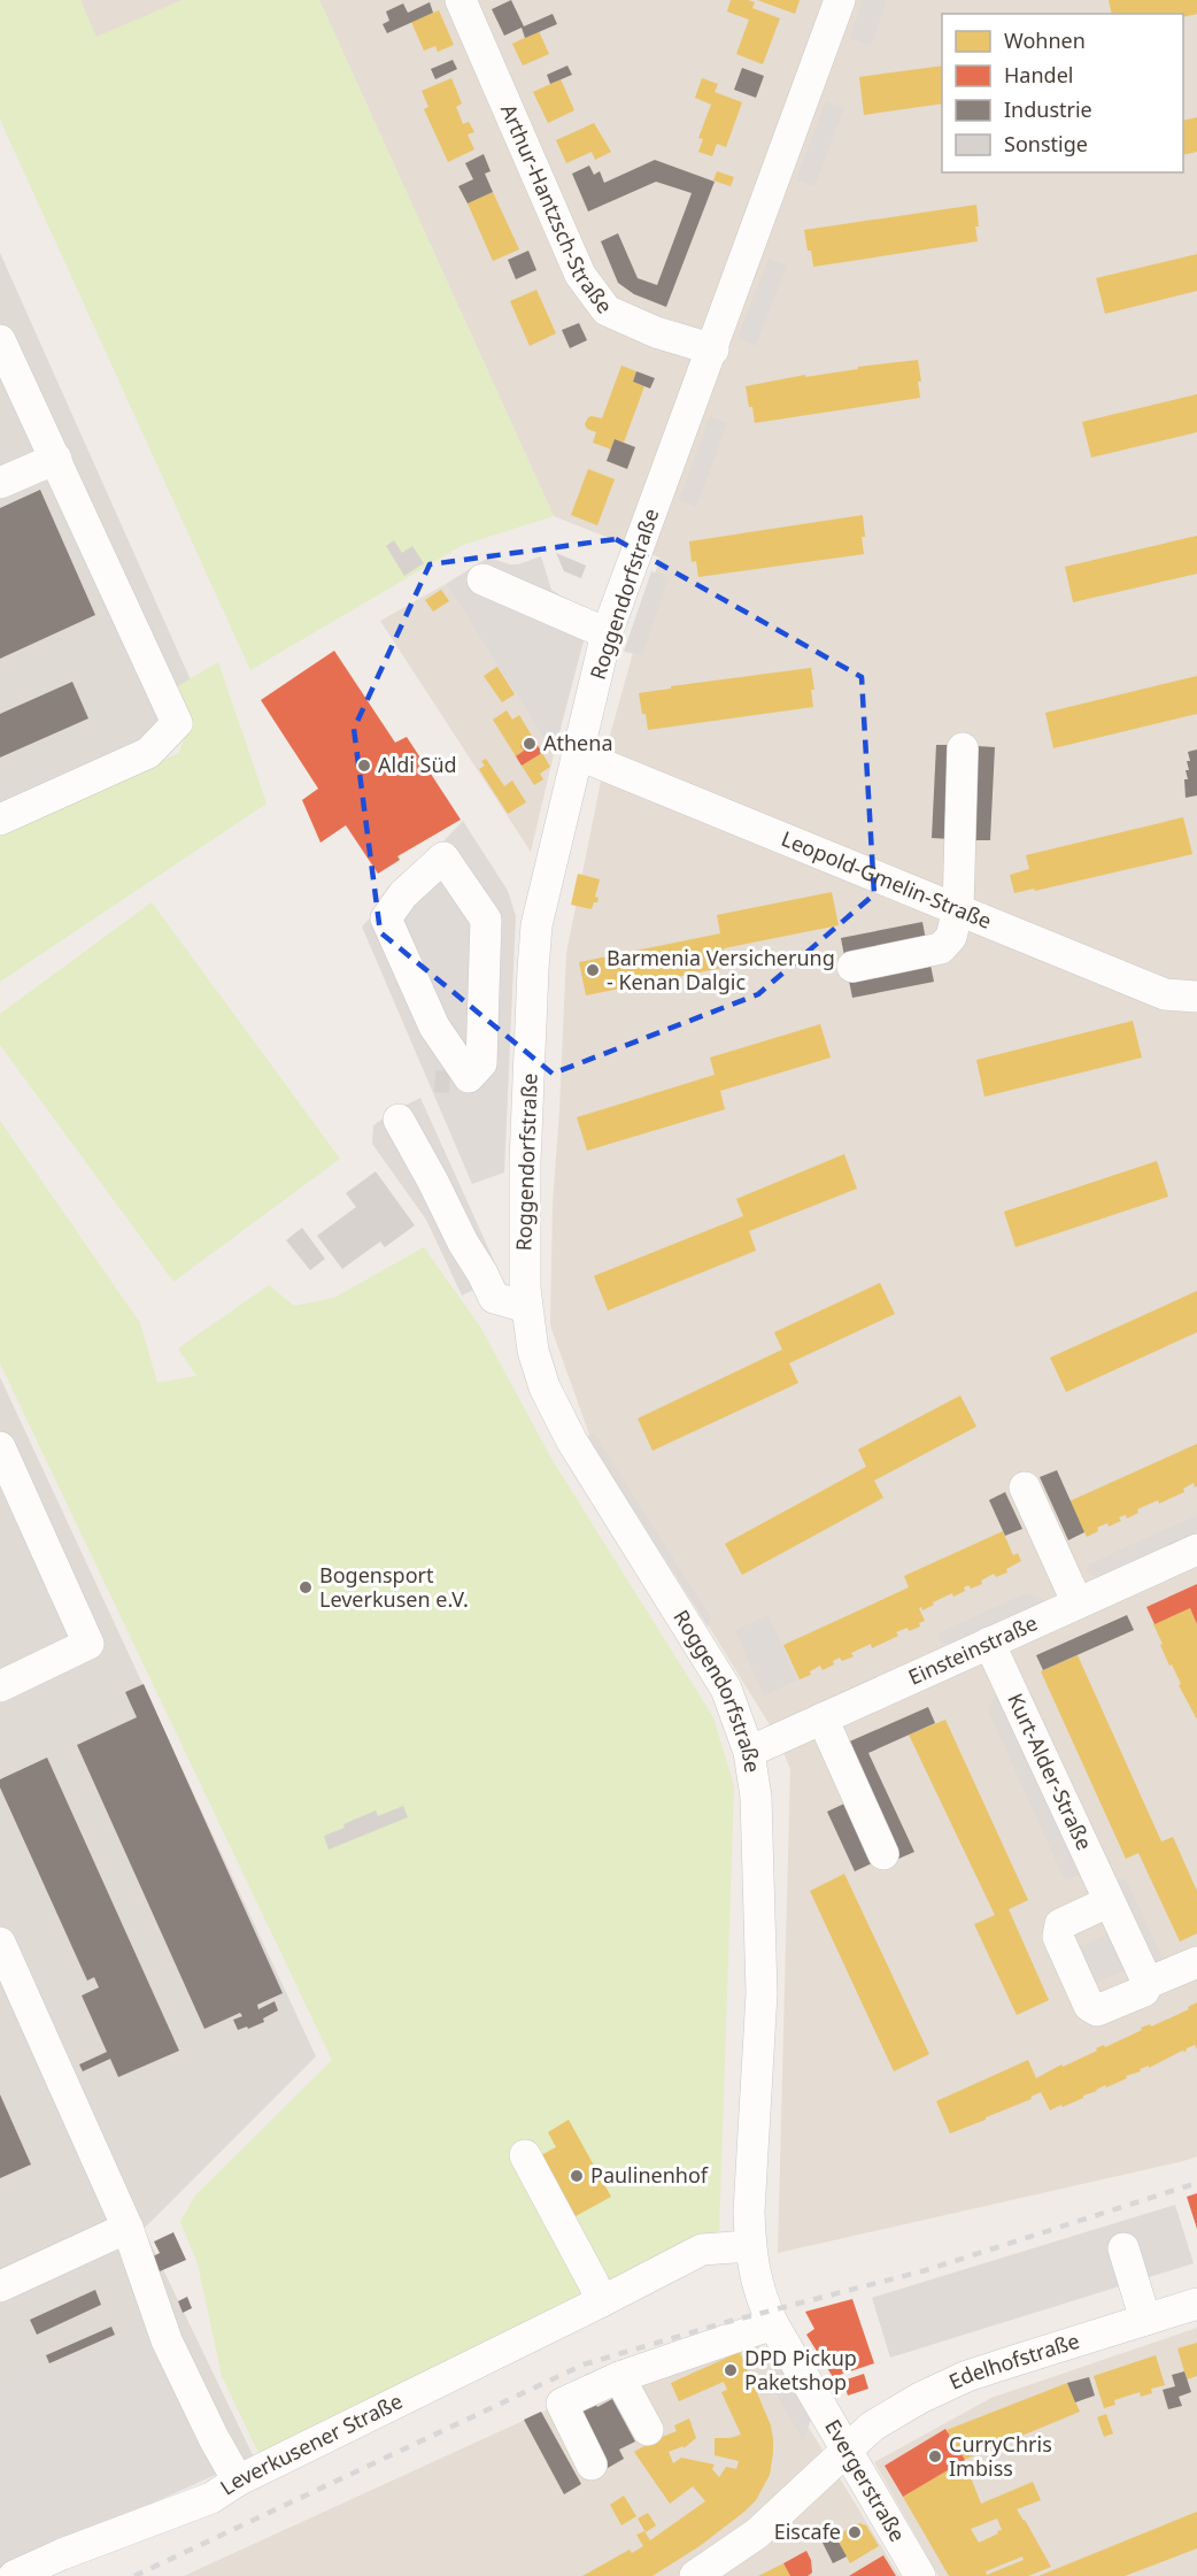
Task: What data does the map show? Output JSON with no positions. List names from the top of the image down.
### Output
{
  "streets": {
    "street": [
      "Arthur-Hantzsch-Straße",
      "Roggendorfstraße",
      "Leopold-Gmelin-Straße",
      "Einsteinstraße",
      "Kurt-Alder-Straße",
      "Edelhofstraße",
      "Leverkusener Straße",
      "Evergerstraße"
    ]
  },
  "crossings": [
    ["Arthur-Hantzsch-Straße", "Roggendorfstraße"],
    ["Roggendorfstraße", "Leopold-Gmelin-Straße"],
    ["Roggendorfstraße", "Einsteinstraße"],
    ["Roggendorfstraße", "Leverkusener Straße"],
    ["Roggendorfstraße", "Evergerstraße"],
    ["Einsteinstraße", "Kurt-Alder-Straße"],
    ["Edelhofstraße", "Evergerstraße"]
  ],
  "places": [
    "Athena",
    "Aldi Süd",
    "Barmenia Versicherung - Kenan Dalgic",
    "Bogensport Leverkusen e.V.",
    "Paulinenhof",
    "DPD Pickup Paketshop",
    "CurryChris Imbiss",
    "Eiscafe"
  ],
  "legend": [
    "Wohnen",
    "Handel",
    "Industrie",
    "Sonstige"
  ]
}
